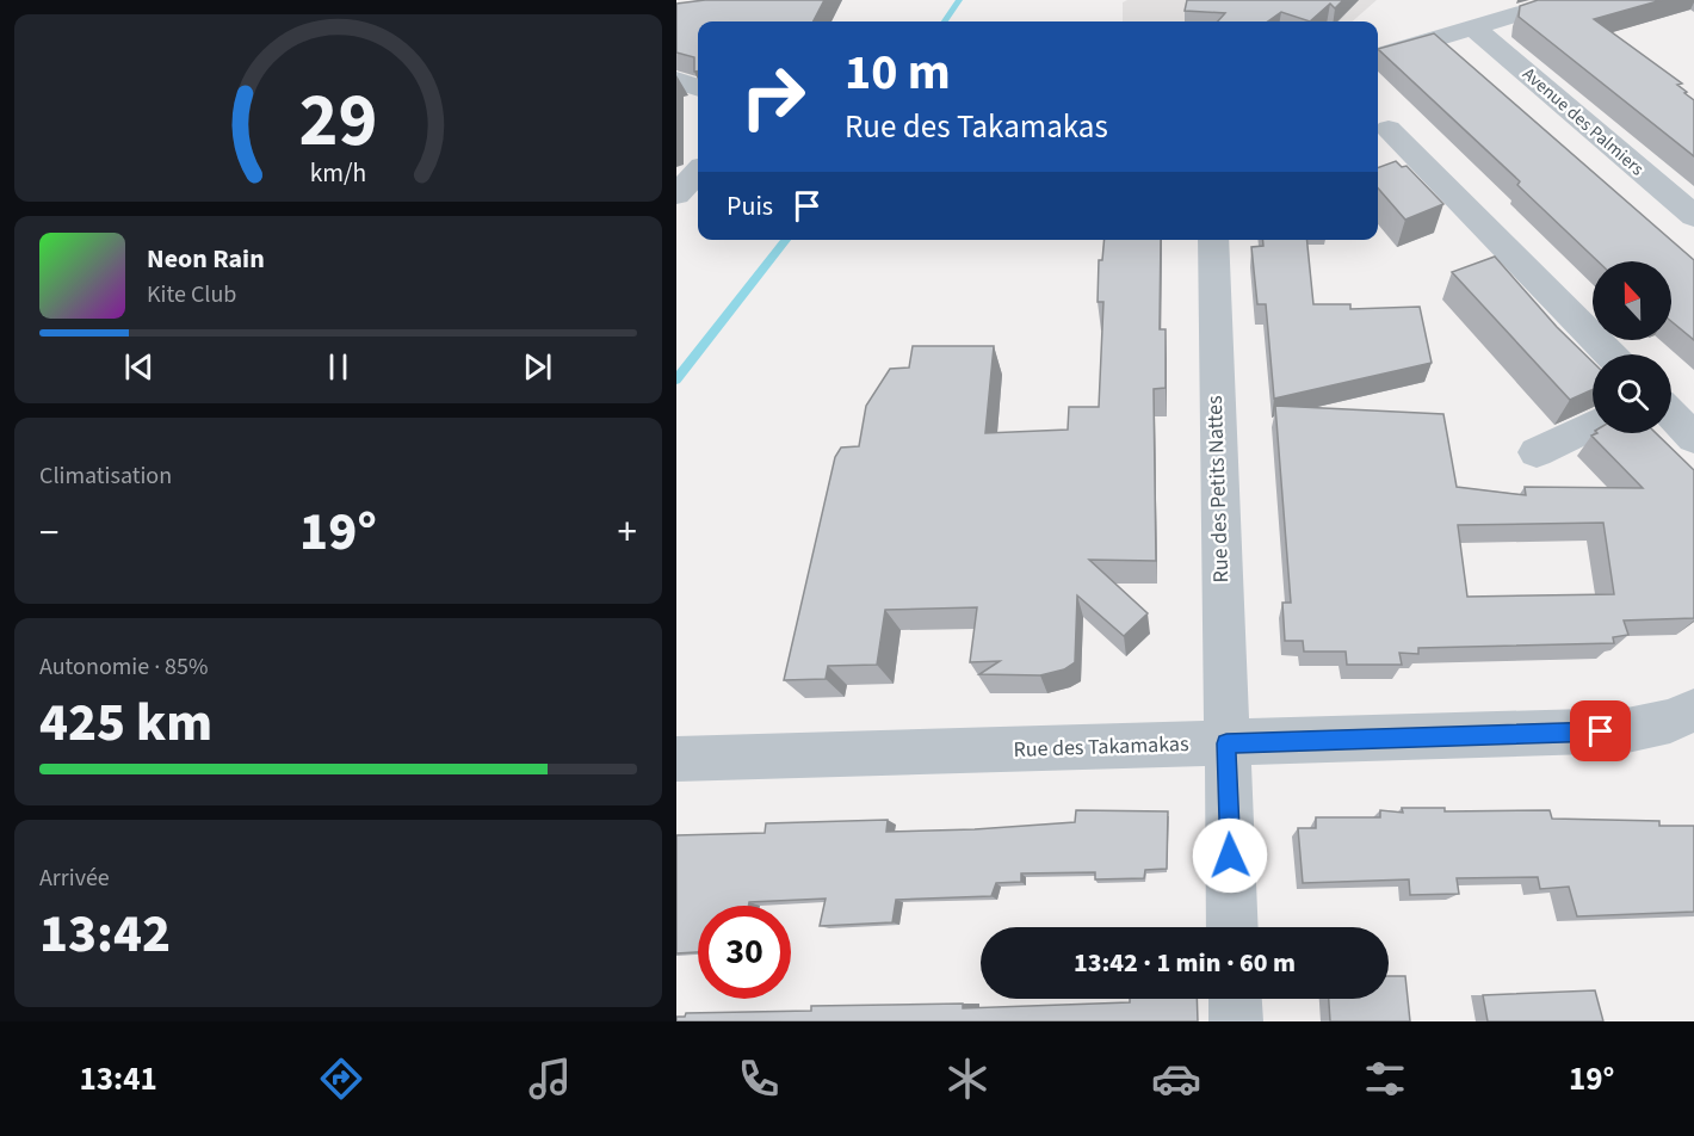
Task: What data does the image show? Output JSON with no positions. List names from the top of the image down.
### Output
{
  "streets": {
    "street": ["Avenue des Palmiers", "Rue des Petits Nattes", "Rue des Takamakas"]
  },
  "crossings": [
    ["Rue des Petits Nattes", "Rue des Takamakas"]
  ],
  "north": "top",
  "page": {
    "turn": ["10 m", "Rue des Takamakas"],
    "then": "Puis",
    "song": ["Neon Rain", "Kite Club"],
    "tile": [
      "Climatisation",
      ["Autonomie · 85%", "425 km"],
      ["Arrivée", "13:42"]
    ],
    "heat": ["−", "19°", "+"],
    "limit": "30",
    "trip": "13:42 · 1 min · 60 m",
    "tabs": ["13:41", "19°"],
    "gauge": ["29", "km/h"]
  }
}
